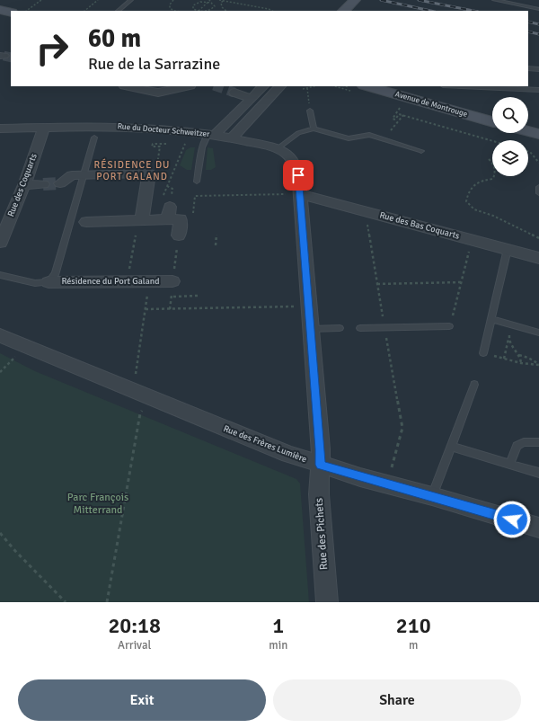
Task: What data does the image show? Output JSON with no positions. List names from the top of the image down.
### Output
{
  "streets": {
    "street": [
      "Avenue de Montrouge",
      "Rue du Docteur Schweitzer",
      "Rue des Coquarts",
      "Rue des Bas Coquarts",
      "Résidence du Port Galand",
      "Rue des Frères Lumière",
      "Rue des Pichets"
    ]
  },
  "crossings": [
    ["Rue du Docteur Schweitzer", "Rue des Coquarts"],
    ["Rue du Docteur Schweitzer", "Rue des Pichets"],
    ["Rue des Bas Coquarts", "Rue des Pichets"],
    ["Rue des Frères Lumière", "Rue des Pichets"]
  ],
  "districts": ["RÉSIDENCE DU PORT GALAND"],
  "parks": ["Parc François Mitterrand"],
  "page": {
    "turn": ["60 m", "Rue de la Sarrazine"],
    "eta": [
      "20:18",
      "Arrival",
      "1",
      "min",
      "210",
      "m"
    ],
    "buttons": ["Exit", "Share"]
  }
}
